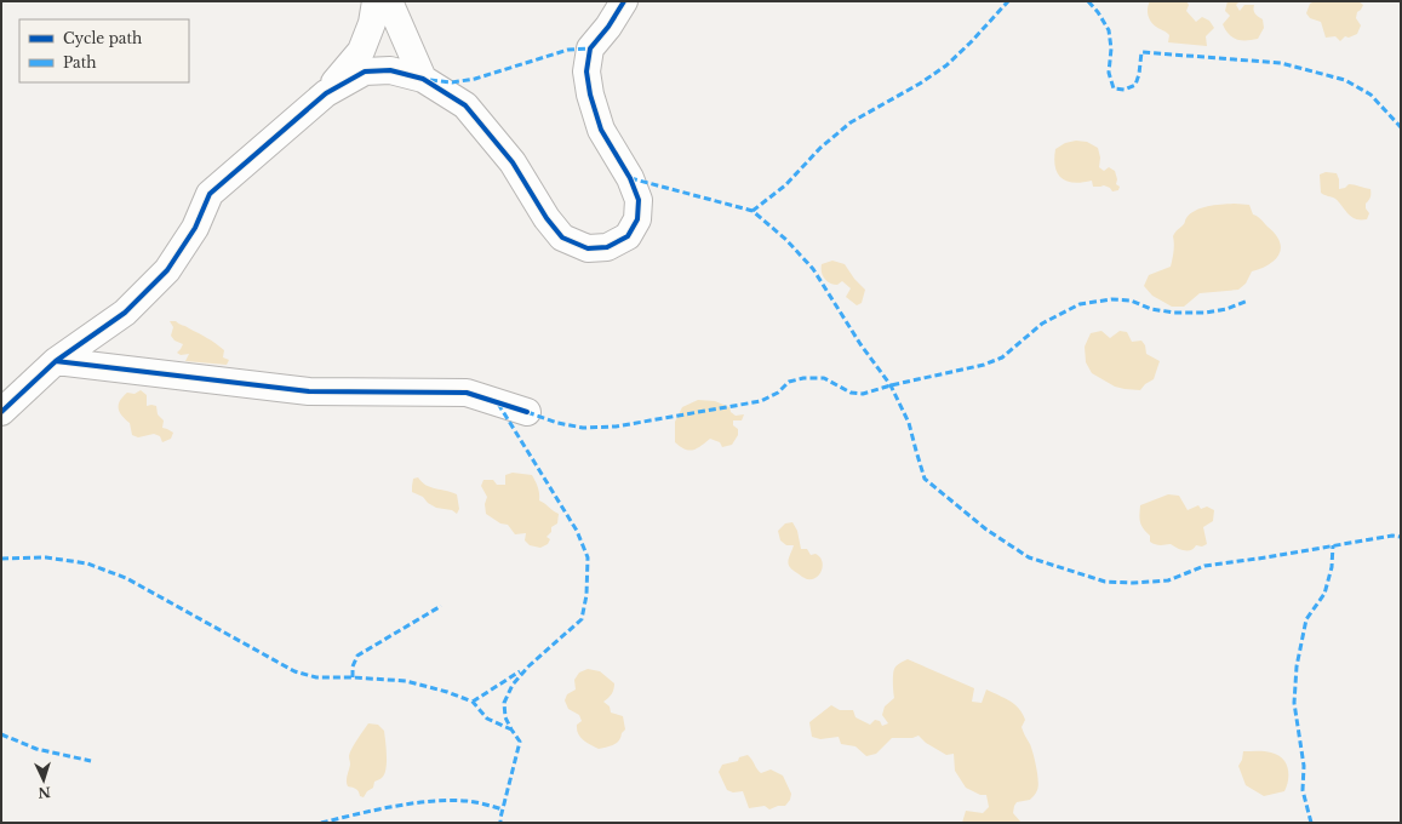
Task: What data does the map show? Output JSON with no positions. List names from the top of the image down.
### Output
{
  "legend": ["Cycle path", "Path"],
  "north": "bottom"
}
